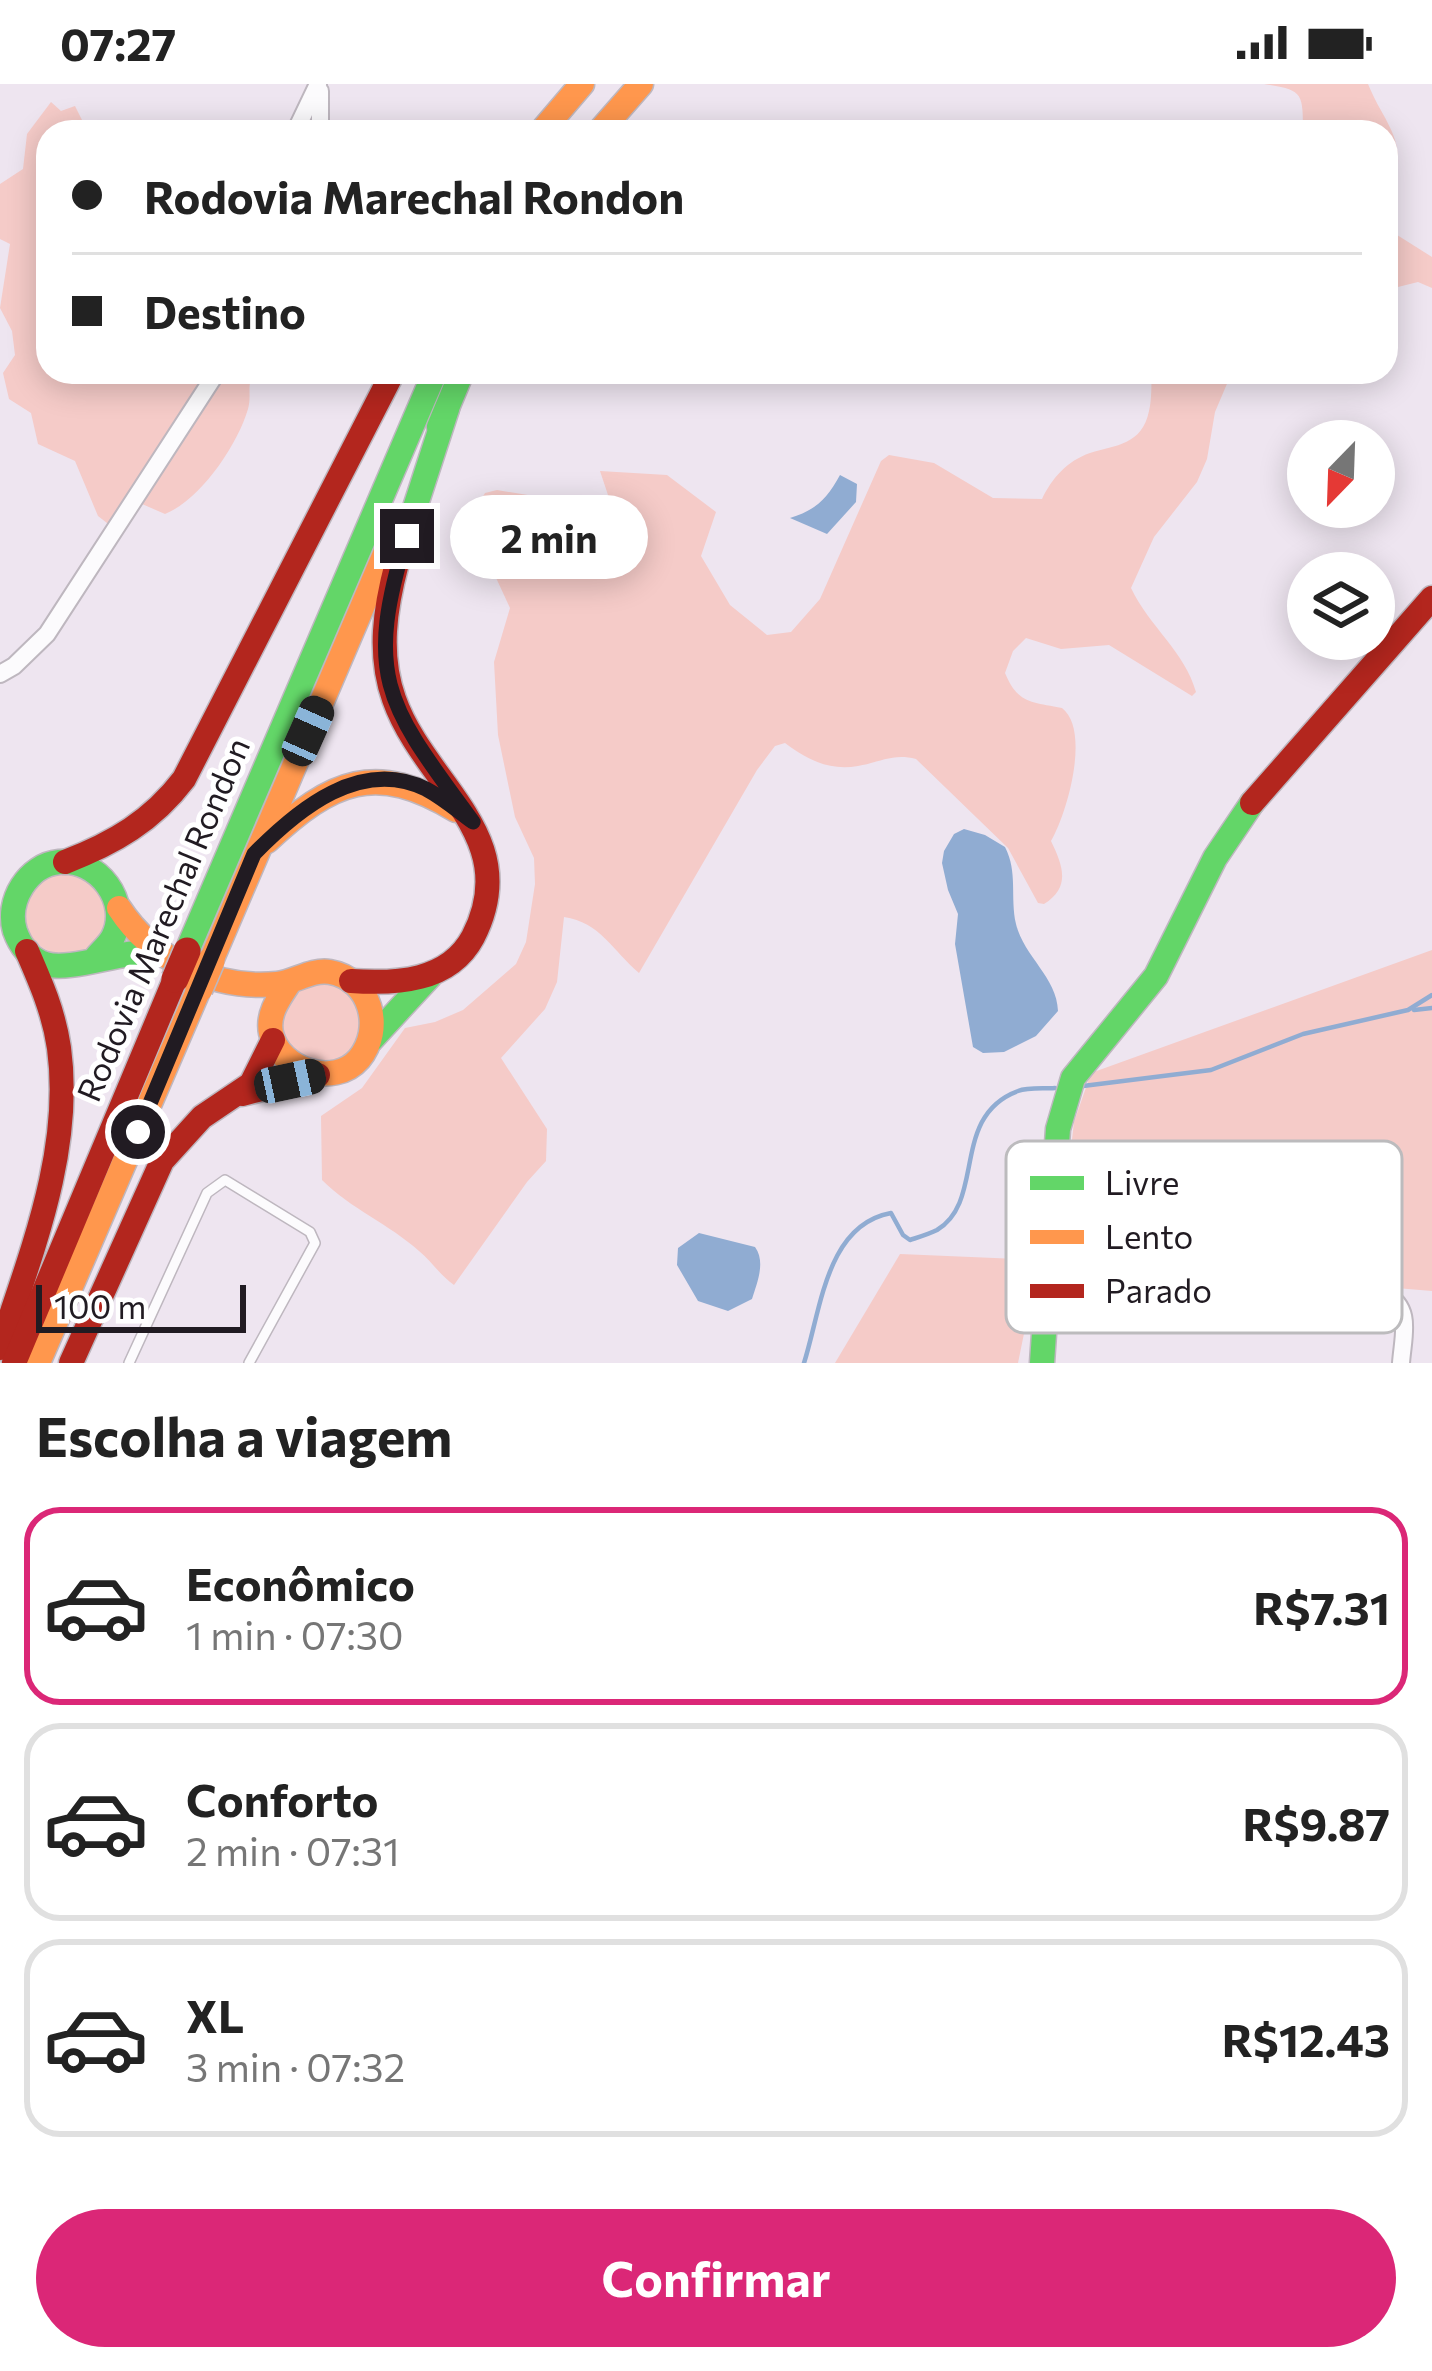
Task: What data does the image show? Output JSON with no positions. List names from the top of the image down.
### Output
{
  "streets": {
    "main road": ["Rodovia Marechal Rondon"]
  },
  "legend": ["Livre", "Lento", "Parado"],
  "scale_bar": "100 m",
  "north": "bottom left",
  "page": {
    "status": "07:27",
    "banner": ["Rodovia Marechal Rondon", "Destino"],
    "bubble": "2 min",
    "scale": "100 m",
    "heading": "Escolha a viagem",
    "list": [
      {
        "name": "Econômico",
        "note": "1 min · 07:30",
        "value": "R$7.31"
      },
      {
        "name": "Conforto",
        "note": "2 min · 07:31",
        "value": "R$9.87"
      },
      {
        "name": "XL",
        "note": "3 min · 07:32",
        "value": "R$12.43"
      }
    ],
    "buttons": "Confirmar"
  }
}
